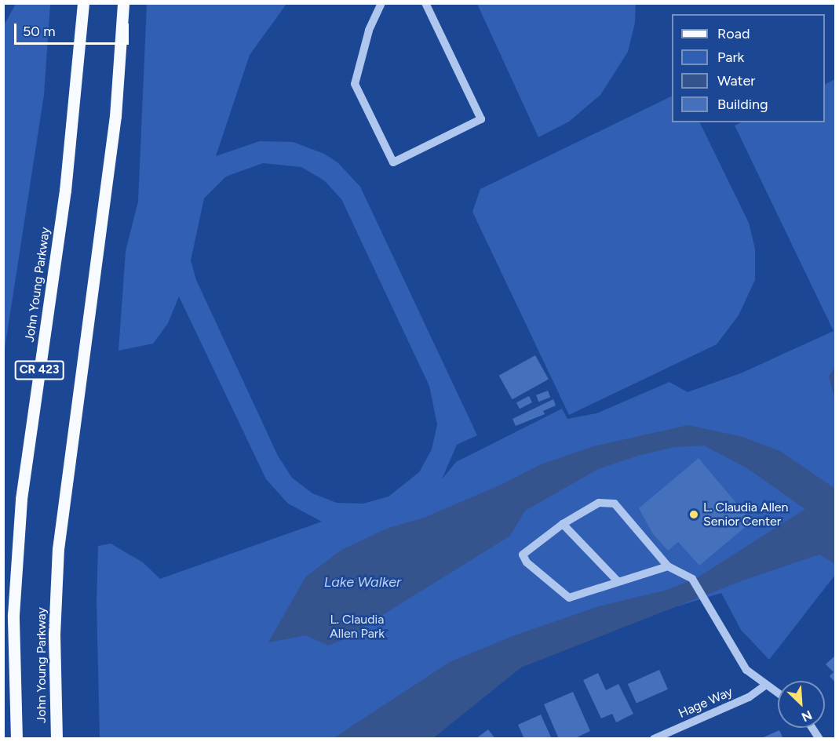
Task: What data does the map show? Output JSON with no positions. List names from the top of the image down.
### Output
{
  "streets": {
    "main road": ["John Young Parkway", "CR 423"],
    "street": ["Hage Way"]
  },
  "water": ["Lake Walker"],
  "parks": ["L. Claudia Allen Park"],
  "places": ["L. Claudia Allen Senior Center"],
  "legend": [
    "Road",
    "Park",
    "Water",
    "Building"
  ],
  "scale_bar": "50 m",
  "north": "bottom right"
}
